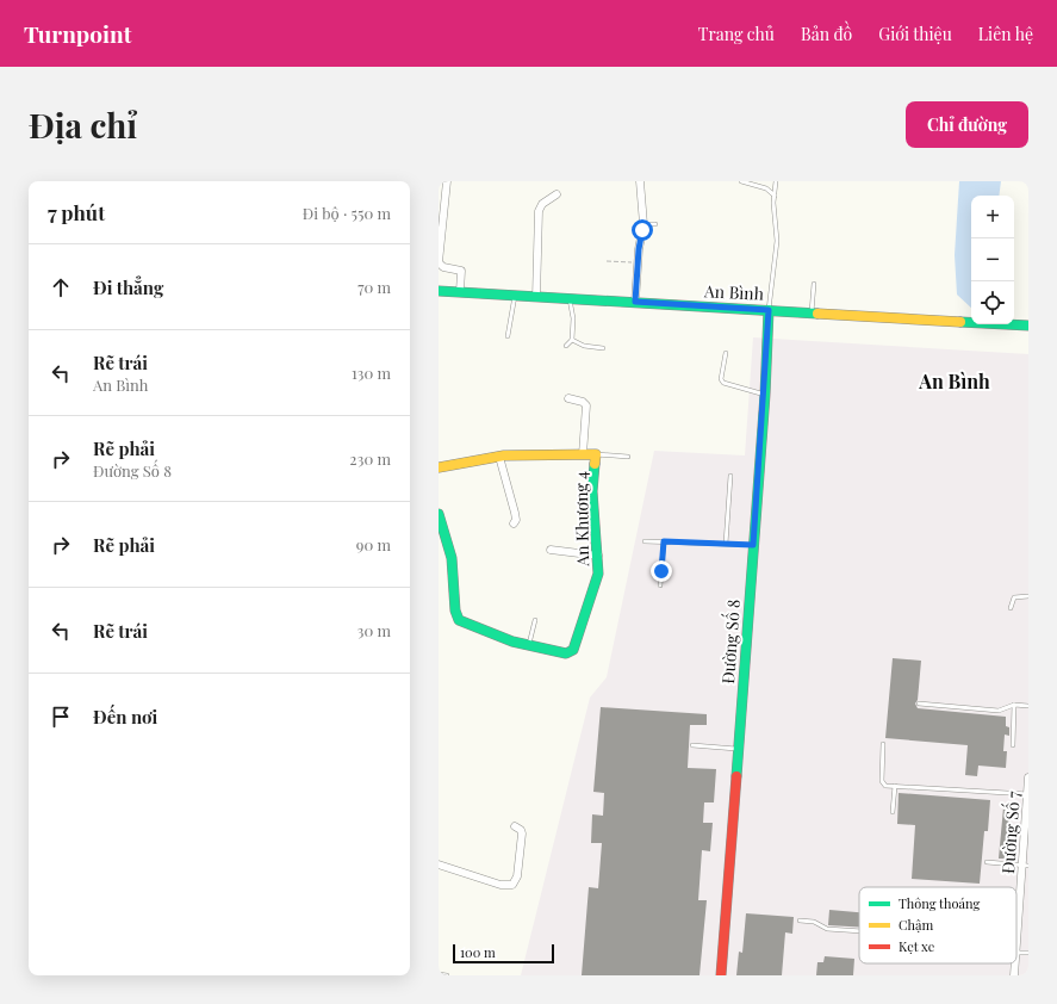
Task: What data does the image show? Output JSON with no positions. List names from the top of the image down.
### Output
{
  "streets": {
    "street": [
      "An Bình",
      "An Khương 4",
      "Đường Số 8",
      "Đường Số 7"
    ]
  },
  "crossings": [
    ["An Bình", "Đường Số 8"]
  ],
  "districts": ["An Bình"],
  "legend": ["Thông thoáng", "Chậm", "Kẹt xe"],
  "scale_bar": "100 m",
  "page": {
    "header": "Turnpoint",
    "nav": [
      "Trang chủ",
      "Bản đồ",
      "Giới thiệu",
      "Liên hệ"
    ],
    "buttons": "Chỉ đường",
    "title": "Địa chỉ",
    "heading": ["7 phút", "Đi bộ · 550 m"],
    "map_buttons": ["+", "−"],
    "list": [
      ["Đi thẳng", "70 m"],
      ["Rẽ trái", "An Bình", "130 m"],
      ["Rẽ phải", "Đường Số 8", "230 m"],
      ["Rẽ phải", "90 m"],
      ["Rẽ trái", "30 m"],
      "Đến nơi"
    ],
    "scale": "100 m"
  }
}
